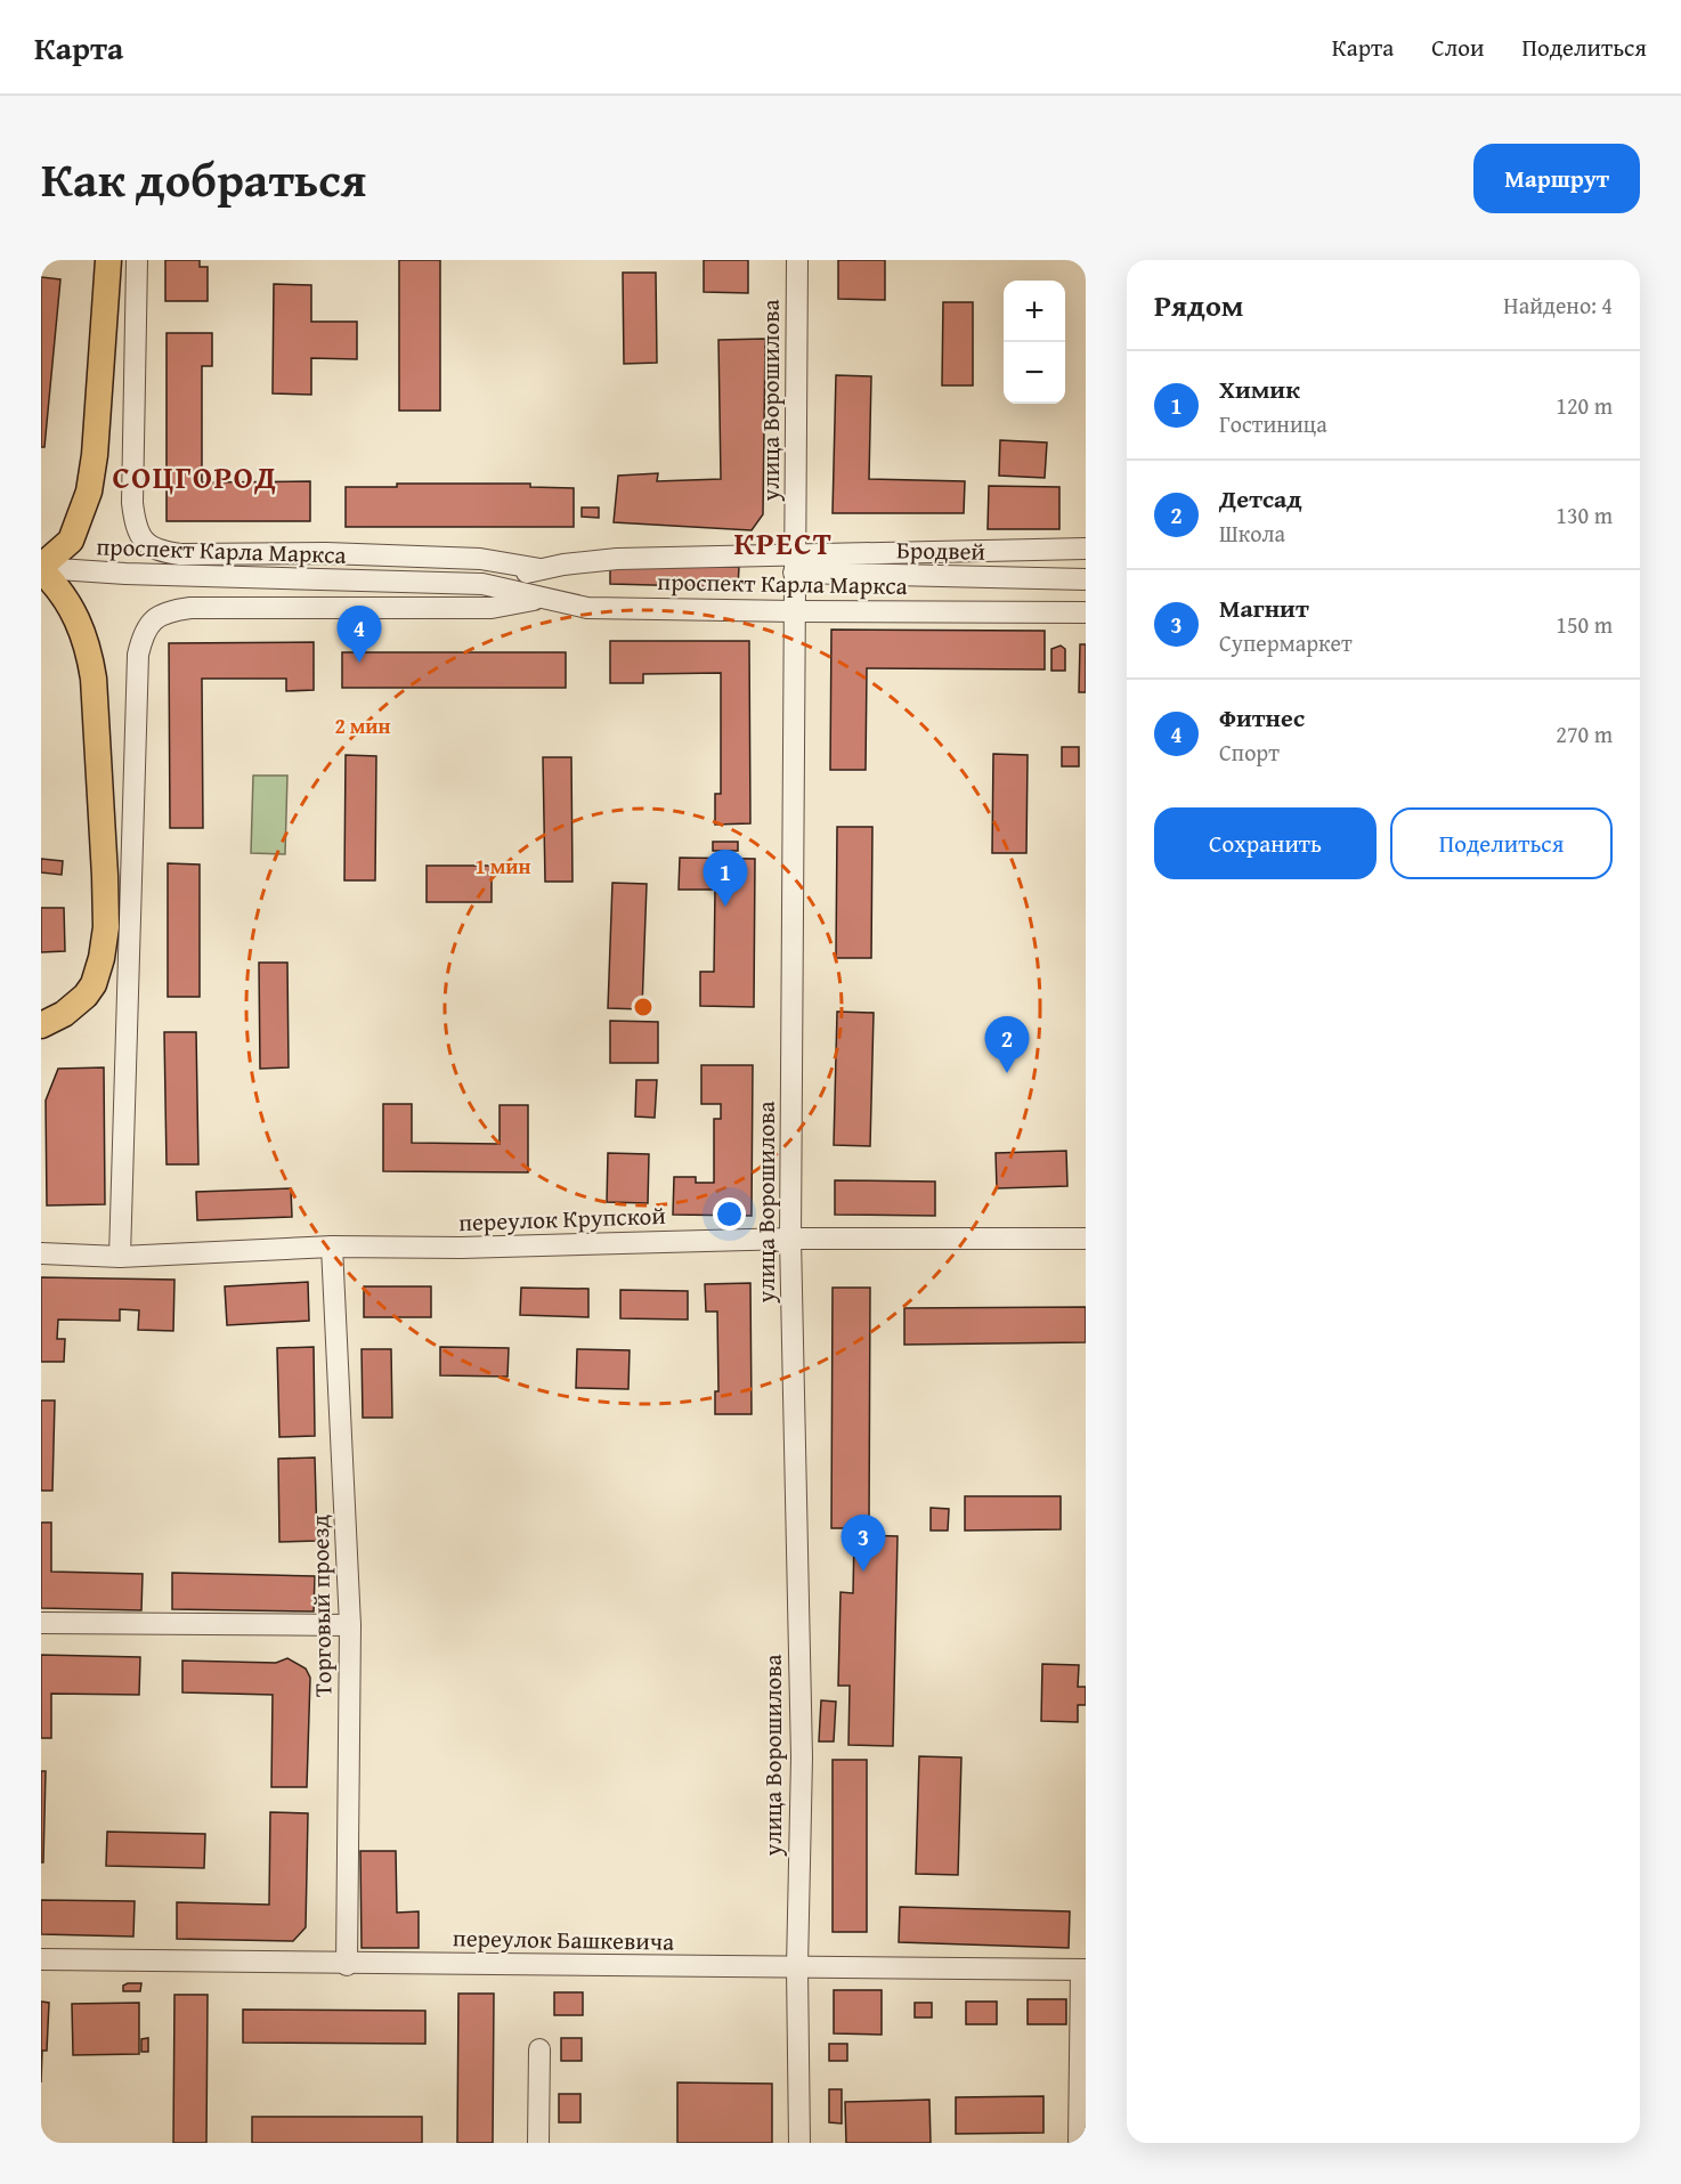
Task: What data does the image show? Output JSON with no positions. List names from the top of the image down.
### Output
{
  "streets": {
    "street": [
      "улица Ворошилова",
      "проспект Карла Маркса",
      "Бродвей",
      "переулок Крупской",
      "Торговый проезд",
      "переулок Башкевича"
    ]
  },
  "crossings": [
    ["улица Ворошилова", "проспект Карла Маркса"],
    ["улица Ворошилова", "Бродвей"],
    ["улица Ворошилова", "переулок Крупской"],
    ["улица Ворошилова", "переулок Башкевича"],
    ["проспект Карла Маркса", "Бродвей"],
    ["переулок Крупской", "Торговый проезд"],
    ["Торговый проезд", "переулок Башкевича"]
  ],
  "districts": ["СОЦГОРОД", "КРЕСТ"],
  "page": {
    "header": "Карта",
    "nav": ["Карта", "Слои", "Поделиться"],
    "title": "Как добраться",
    "buttons": [
      "Маршрут",
      ["Сохранить", "Поделиться"]
    ],
    "heading": ["Рядом", "Найдено: 4"],
    "map_buttons": ["+", "−"],
    "list": [
      {
        "mark": "1",
        "name": "Химик",
        "note": "Гостиница",
        "value": "120 m"
      },
      {
        "mark": "2",
        "name": "Детсад",
        "note": "Школа",
        "value": "130 m"
      },
      {
        "mark": "3",
        "name": "Магнит",
        "note": "Супермаркет",
        "value": "150 m"
      },
      {
        "mark": "4",
        "name": "Фитнес",
        "note": "Спорт",
        "value": "270 m"
      }
    ],
    "pins": [
      "4",
      "1",
      "2",
      "3"
    ]
  },
  "rings": ["2 мин", "1 мин"]
}
